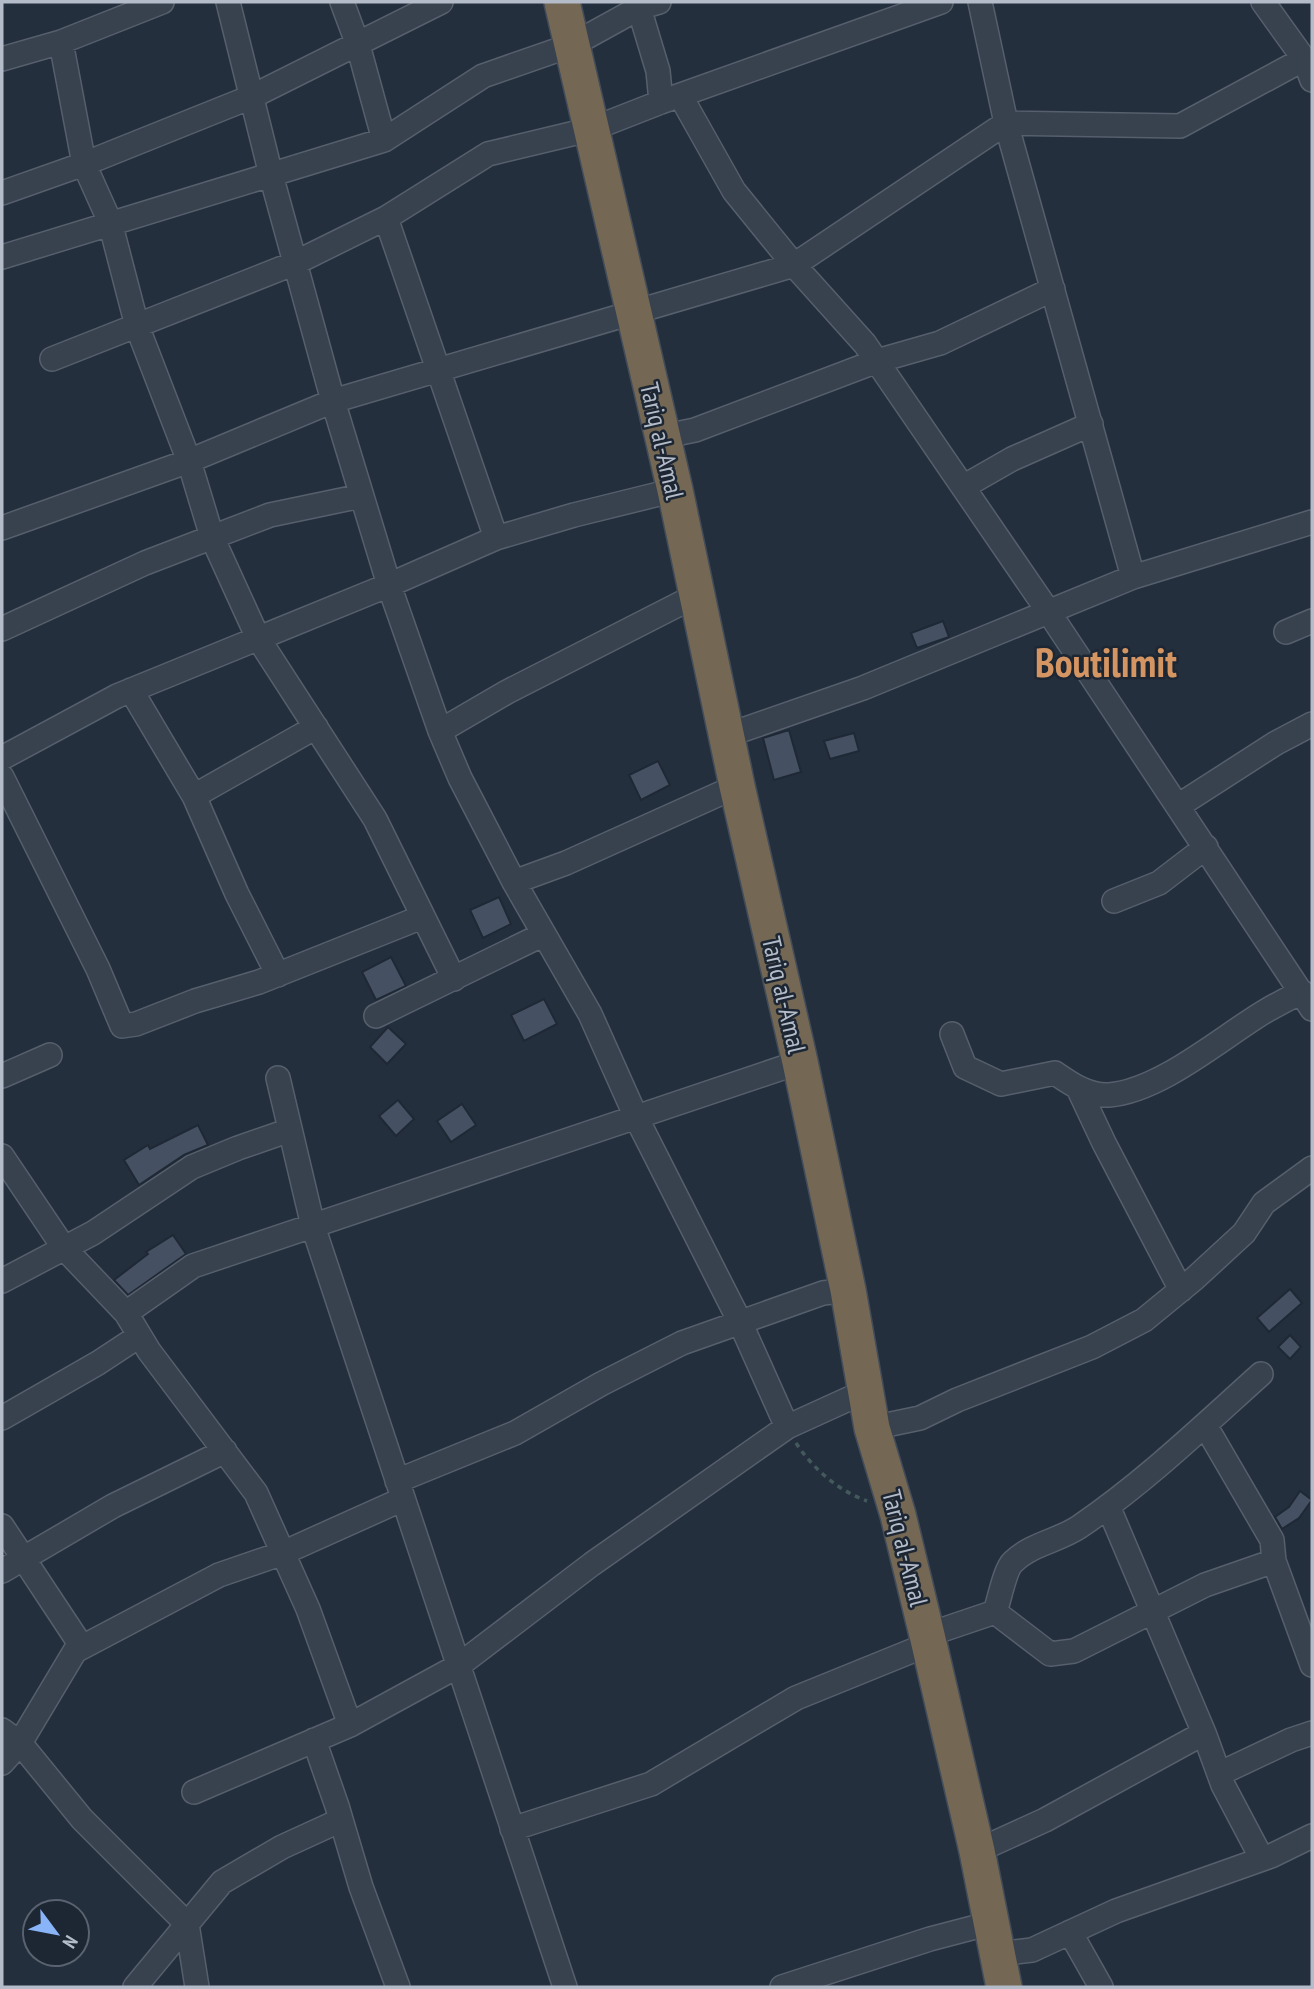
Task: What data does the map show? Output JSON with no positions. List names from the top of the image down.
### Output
{
  "streets": {
    "highway": ["Tariq al-Amal"]
  },
  "districts": ["Boutilimit"],
  "north": "bottom right"
}
